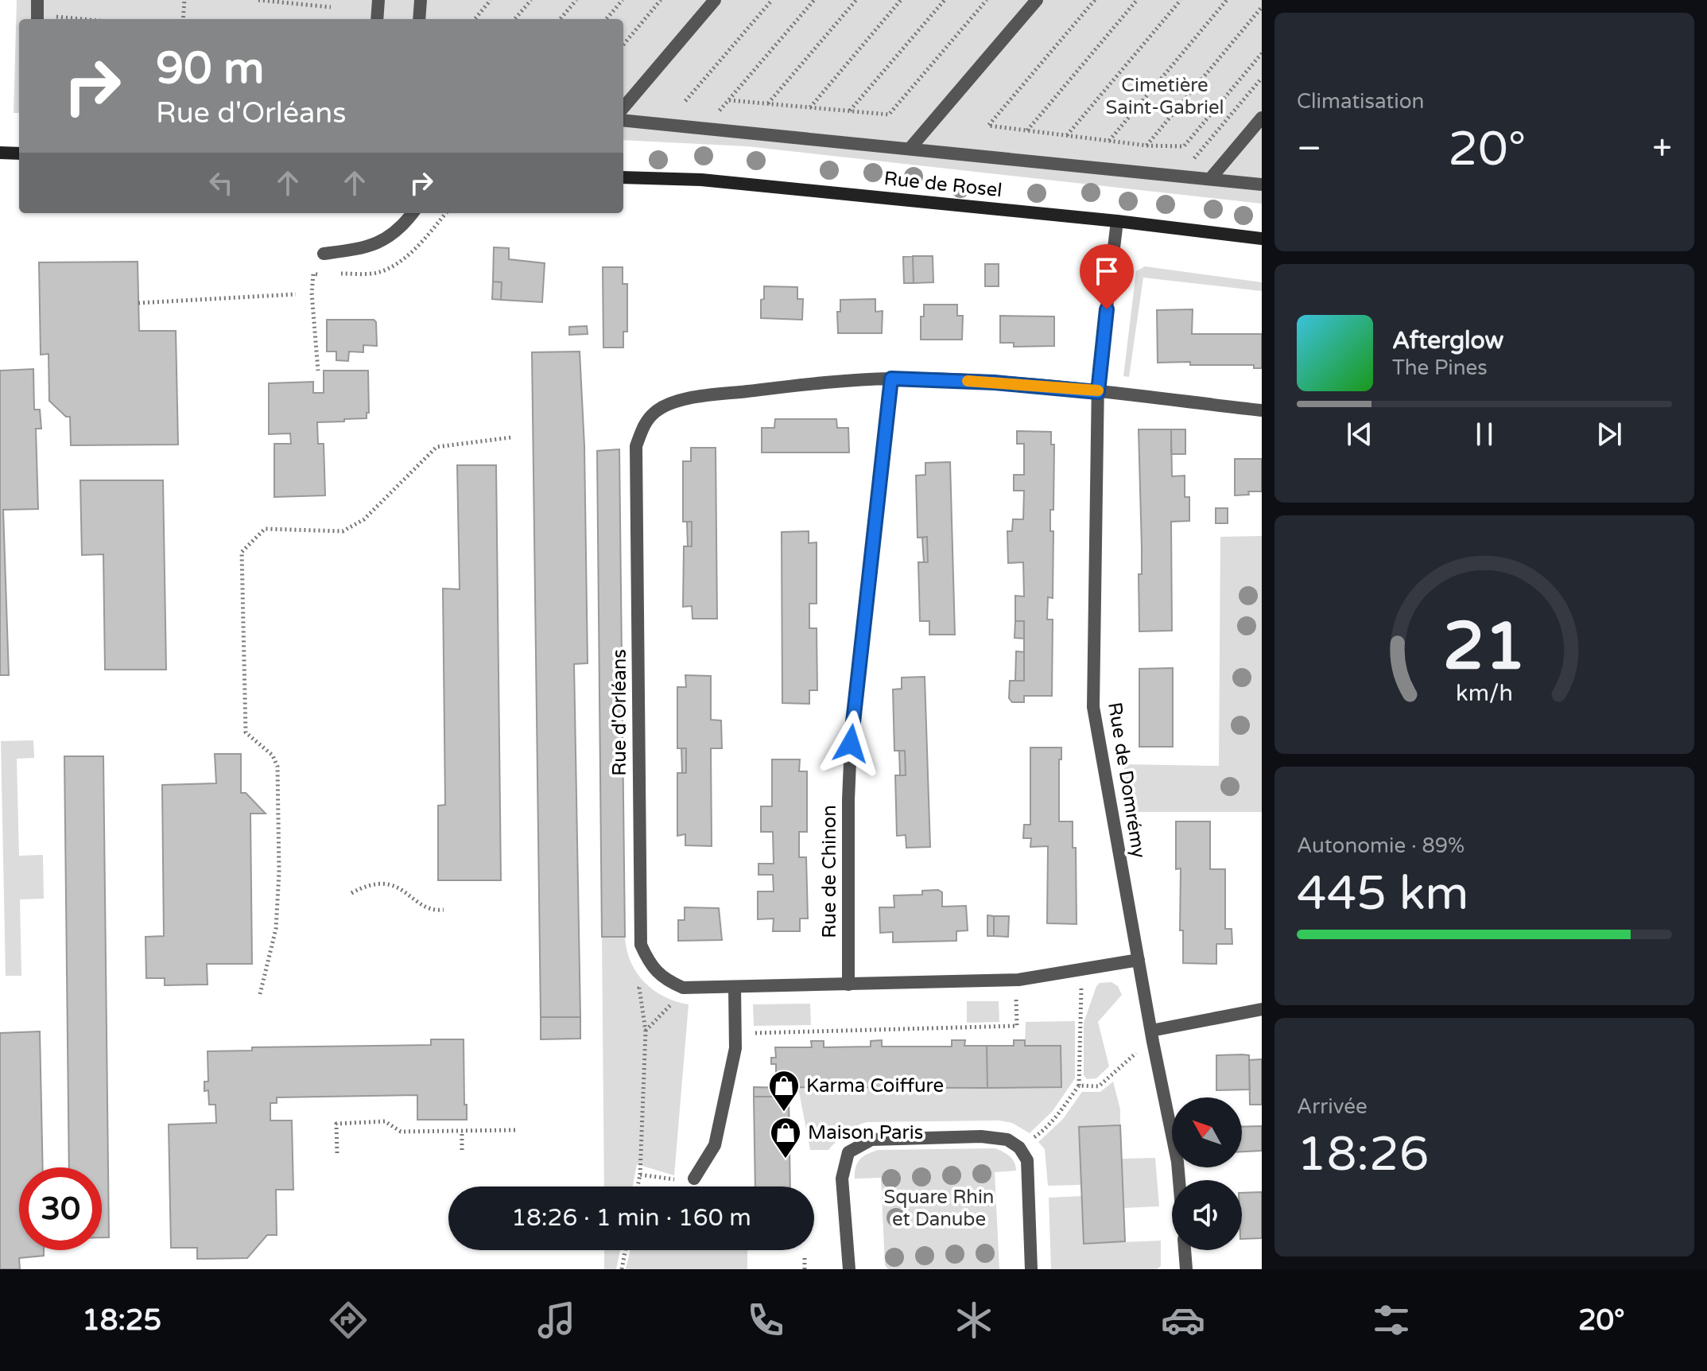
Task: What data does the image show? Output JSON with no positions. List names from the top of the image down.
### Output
{
  "streets": {
    "street": [
      "Rue de Rosel",
      "Rue d'Orléans",
      "Rue de Domrémy",
      "Rue de Chinon"
    ]
  },
  "crossings": [
    ["Rue de Rosel", "Rue de Domrémy"],
    ["Rue d'Orléans", "Rue de Domrémy"],
    ["Rue d'Orléans", "Rue de Chinon"]
  ],
  "parks": ["Cimetière Saint-Gabriel", "Square Rhin et Danube"],
  "places": {
    "shop": ["Karma Coiffure", "Maison Paris"]
  },
  "north": "top left",
  "page": {
    "tile": [
      "Climatisation",
      ["Autonomie · 89%", "445 km"],
      ["Arrivée", "18:26"]
    ],
    "turn": ["90 m", "Rue d'Orléans"],
    "heat": ["−", "20°", "+"],
    "song": ["Afterglow", "The Pines"],
    "limit": "30",
    "trip": "18:26 · 1 min · 160 m",
    "tabs": ["18:25", "20°"],
    "gauge": ["21", "km/h"]
  }
}
